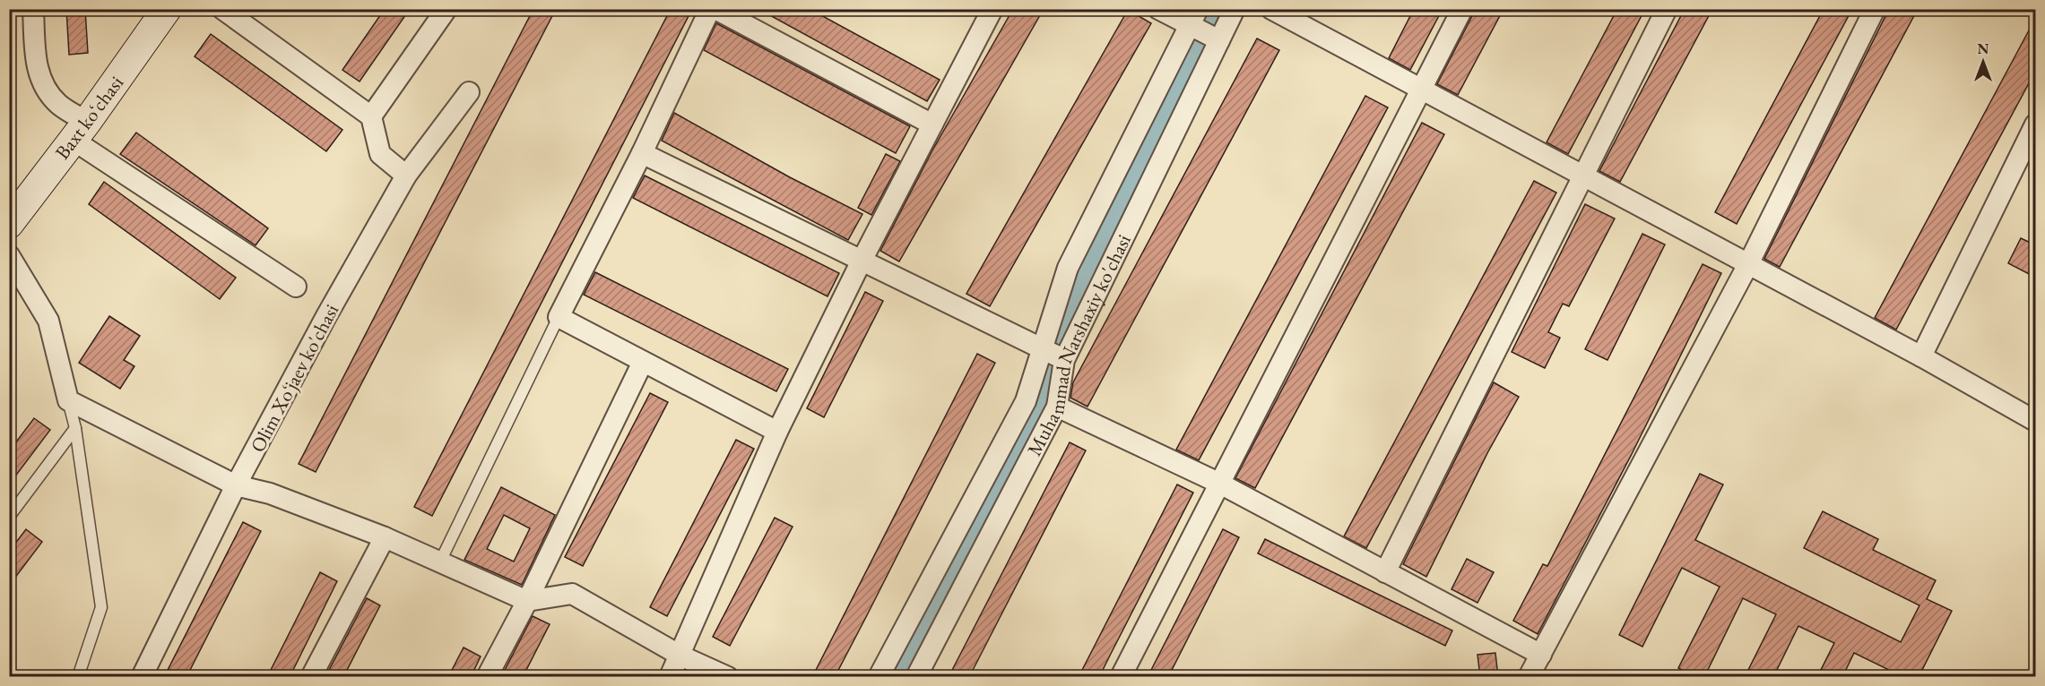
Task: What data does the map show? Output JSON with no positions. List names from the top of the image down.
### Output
{
  "streets": {
    "main road": ["Baxt koʻchasi"],
    "street": ["Muhammad Narshaxiy ko'chasi", "Olim Xoʻjaev ko'chasi"]
  },
  "north": "top"
}
